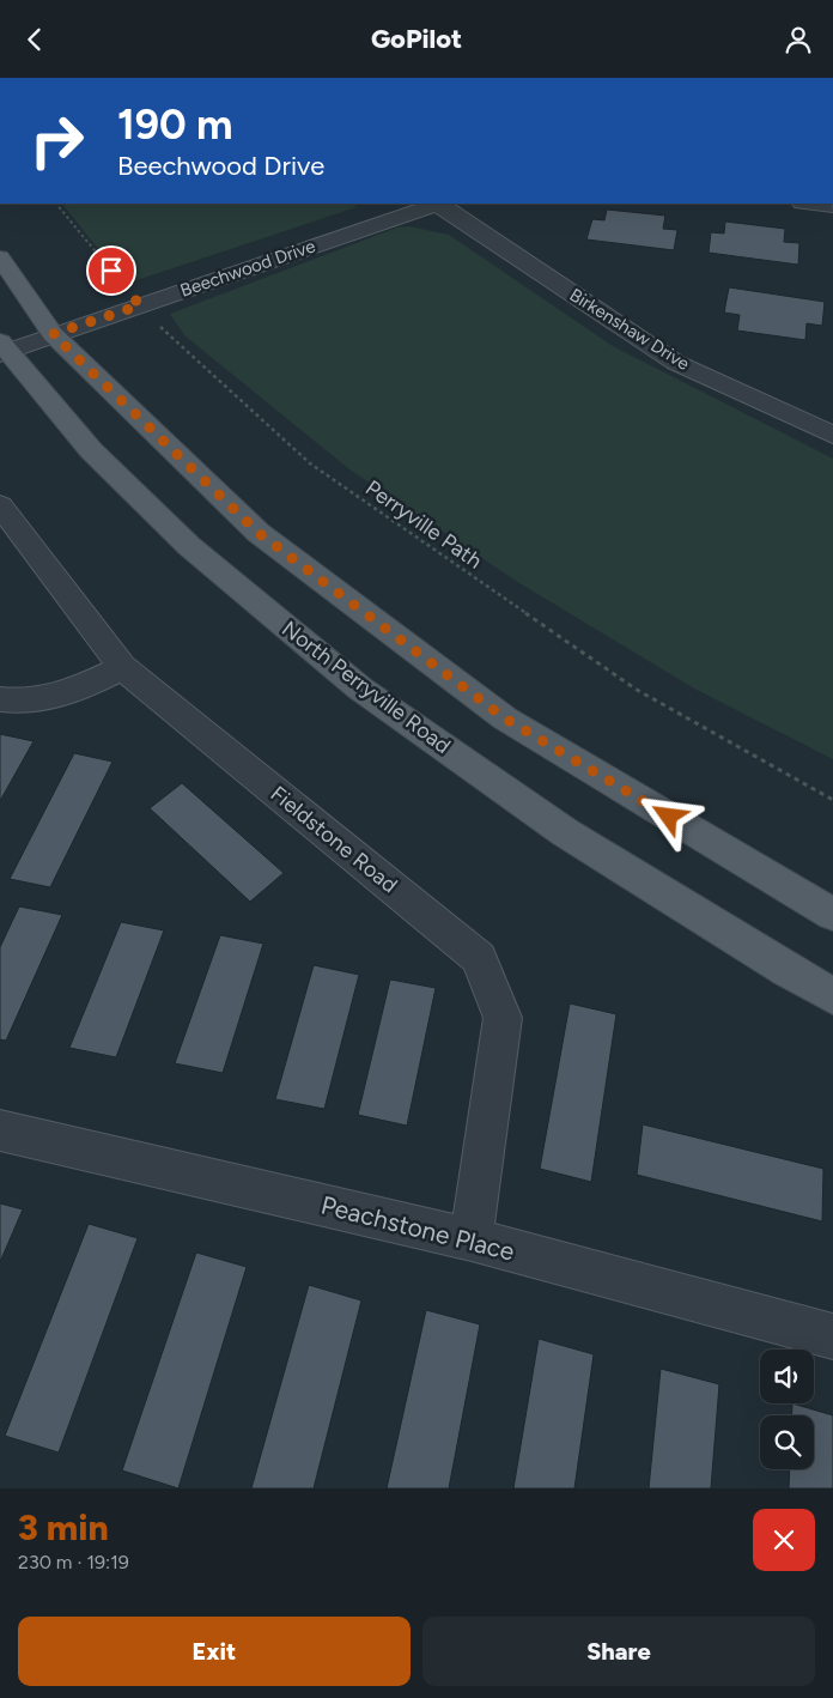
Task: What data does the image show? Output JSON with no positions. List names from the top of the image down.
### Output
{
  "streets": {
    "main road": ["North Perryville Road"],
    "street": [
      "Beechwood Drive",
      "Birkenshaw Drive",
      "Fieldstone Road",
      "Peachstone Place"
    ],
    "path": ["Perryville Path"]
  },
  "crossings": [
    ["Beechwood Drive", "Perryville Path"],
    ["Beechwood Drive", "North Perryville Road"],
    ["Fieldstone Road", "Peachstone Place"]
  ],
  "page": {
    "header": "GoPilot",
    "turn": ["190 m", "Beechwood Drive"],
    "heading": ["3 min", "230 m · 19:19"],
    "buttons": ["Exit", "Share"]
  }
}
